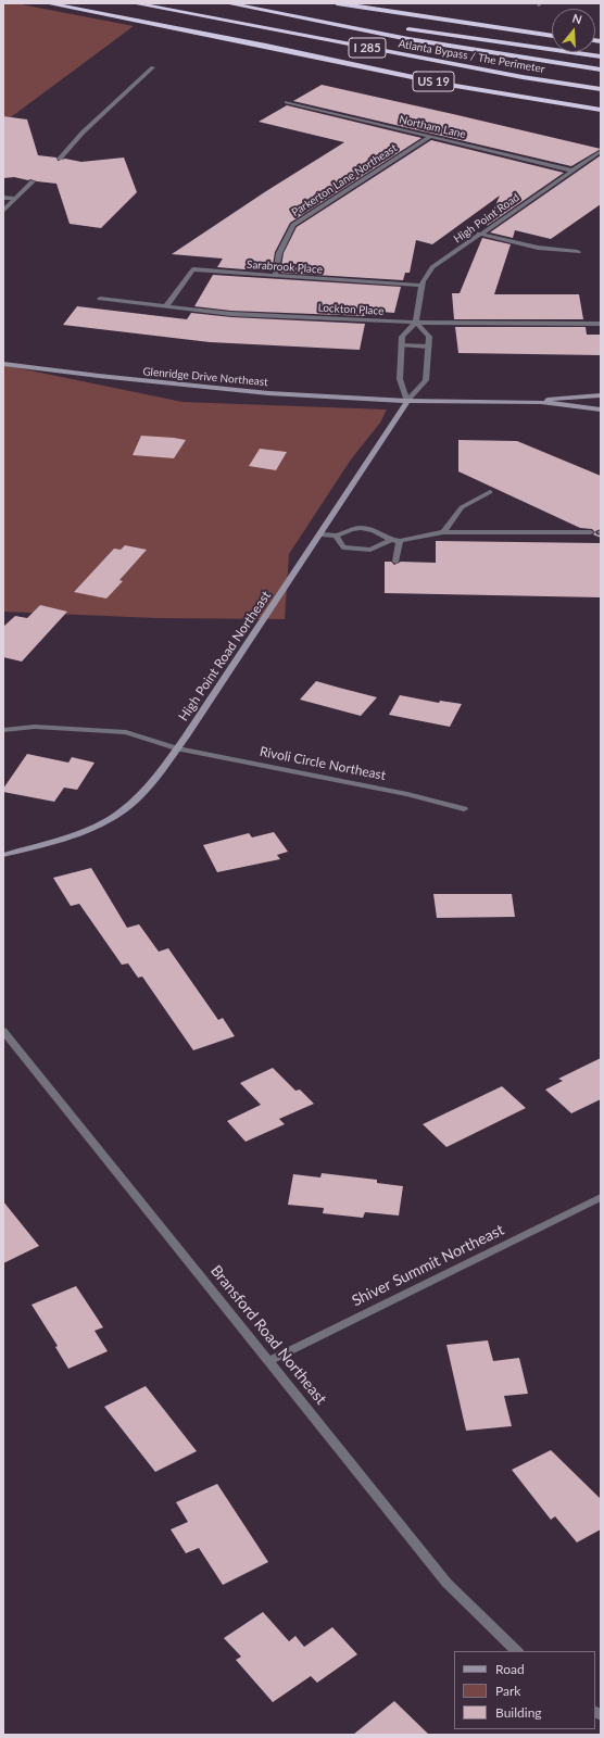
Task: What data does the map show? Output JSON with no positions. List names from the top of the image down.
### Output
{
  "streets": {
    "highway": ["I 285", "Atlanta Bypass / The Perimeter", "US 19"],
    "street": [
      "Northam Lane",
      "Parkerton Lane Northeast",
      "High Point Road",
      "Sarabrook Place",
      "Lockton Place",
      "Glenridge Drive Northeast",
      "High Point Road Northeast",
      "Rivoli Circle Northeast",
      "Shiver Summit Northeast",
      "Bransford Road Northeast"
    ]
  },
  "crossings": [
    ["Northam Lane", "Parkerton Lane Northeast"],
    ["Northam Lane", "High Point Road"],
    ["Parkerton Lane Northeast", "Sarabrook Place"],
    ["High Point Road", "Sarabrook Place"],
    ["High Point Road", "Lockton Place"],
    ["Sarabrook Place", "Lockton Place"],
    ["Glenridge Drive Northeast", "High Point Road Northeast"],
    ["High Point Road Northeast", "Rivoli Circle Northeast"],
    ["Shiver Summit Northeast", "Bransford Road Northeast"]
  ],
  "legend": ["Road", "Park", "Building"],
  "north": "top"
}
